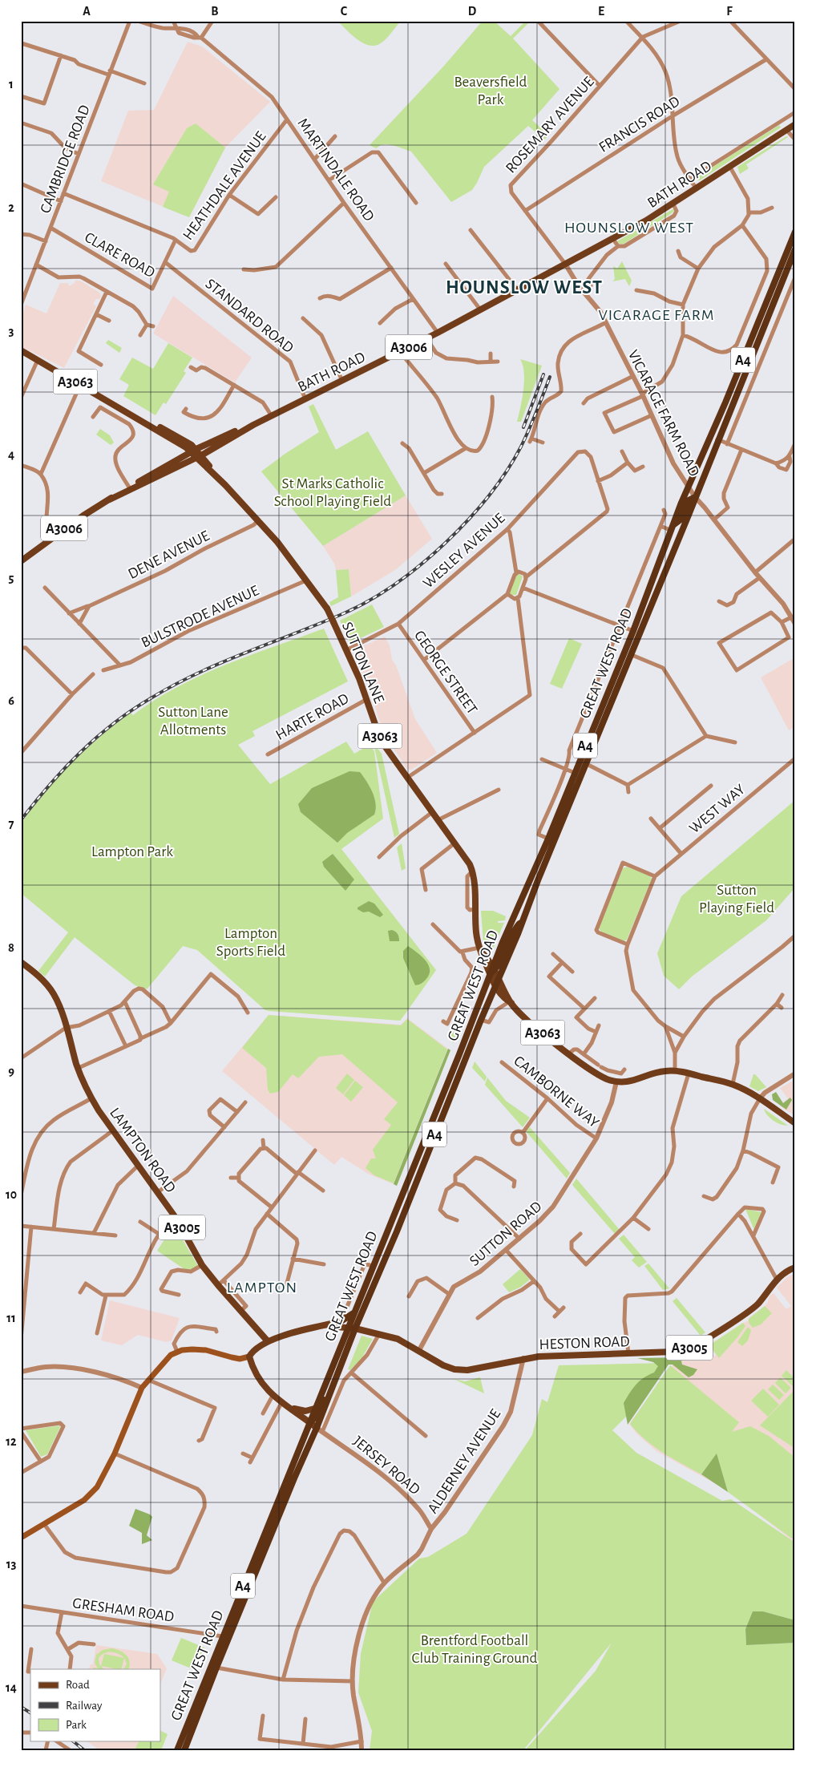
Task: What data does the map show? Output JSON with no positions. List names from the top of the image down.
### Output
{
  "streets": {
    "highway": ["A4", "GREAT WEST ROAD"],
    "main road": [
      "BATH ROAD",
      "A3006",
      "A3063",
      "SUTTON LANE",
      "LAMPTON ROAD",
      "A3005",
      "HESTON ROAD",
      "JERSEY ROAD"
    ],
    "street": [
      "FRANCIS ROAD",
      "ROSEMARY AVENUE",
      "CAMBRIDGE ROAD",
      "MARTINDALE ROAD",
      "HEATHDALE AVENUE",
      "CLARE ROAD",
      "STANDARD ROAD",
      "VICARAGE FARM ROAD",
      "WESLEY AVENUE",
      "DENE AVENUE",
      "BULSTRODE AVENUE",
      "GEORGE STREET",
      "HARTE ROAD",
      "WEST WAY",
      "CAMBORNE WAY",
      "SUTTON ROAD",
      "ALDERNEY AVENUE",
      "GRESHAM ROAD"
    ]
  },
  "crossings": [
    ["FRANCIS ROAD", "ROSEMARY AVENUE"],
    ["ROSEMARY AVENUE", "BATH ROAD"],
    ["ROSEMARY AVENUE", "VICARAGE FARM ROAD"],
    ["CAMBRIDGE ROAD", "CLARE ROAD"],
    ["MARTINDALE ROAD", "BATH ROAD"],
    ["MARTINDALE ROAD", "HEATHDALE AVENUE"],
    ["BATH ROAD", "STANDARD ROAD"],
    ["BATH ROAD", "A3063"],
    ["BATH ROAD", "VICARAGE FARM ROAD"],
    ["BATH ROAD", "SUTTON LANE"],
    ["HEATHDALE AVENUE", "CLARE ROAD"],
    ["CLARE ROAD", "STANDARD ROAD"],
    ["A4", "A3063"],
    ["A4", "VICARAGE FARM ROAD"],
    ["A4", "GREAT WEST ROAD"],
    ["A3063", "SUTTON LANE"],
    ["A3063", "GREAT WEST ROAD"],
    ["A3063", "SUTTON ROAD"],
    ["VICARAGE FARM ROAD", "GREAT WEST ROAD"],
    ["WESLEY AVENUE", "SUTTON LANE"],
    ["WESLEY AVENUE", "GEORGE STREET"],
    ["DENE AVENUE", "SUTTON LANE"],
    ["BULSTRODE AVENUE", "SUTTON LANE"],
    ["SUTTON LANE", "HARTE ROAD"],
    ["GREAT WEST ROAD", "A3005"],
    ["GREAT WEST ROAD", "HESTON ROAD"],
    ["GREAT WEST ROAD", "JERSEY ROAD"],
    ["GREAT WEST ROAD", "GRESHAM ROAD"],
    ["CAMBORNE WAY", "SUTTON ROAD"],
    ["LAMPTON ROAD", "A3005"],
    ["A3005", "HESTON ROAD"],
    ["A3005", "JERSEY ROAD"],
    ["SUTTON ROAD", "HESTON ROAD"],
    ["HESTON ROAD", "ALDERNEY AVENUE"],
    ["ALDERNEY AVENUE", "JERSEY ROAD"]
  ],
  "districts": [
    "HOUNSLOW WEST",
    "HOUNSLOW WEST",
    "VICARAGE FARM",
    "LAMPTON"
  ],
  "parks": [
    "Beaversfield Park",
    "St Marks Catholic School Playing Field",
    "Sutton Lane Allotments",
    "Lampton Park",
    "Sutton Playing Field",
    "Lampton Sports Field",
    "Brentford Football Club Training Ground"
  ],
  "legend": ["Road", "Railway", "Park"],
  "grid": {
    "columns": [
      "A",
      "B",
      "C",
      "D",
      "E",
      "F"
    ],
    "rows": [
      "1",
      "2",
      "3",
      "4",
      "5",
      "6",
      "7",
      "8",
      "9",
      "10",
      "11",
      "12",
      "13",
      "14"
    ]
  }
}
